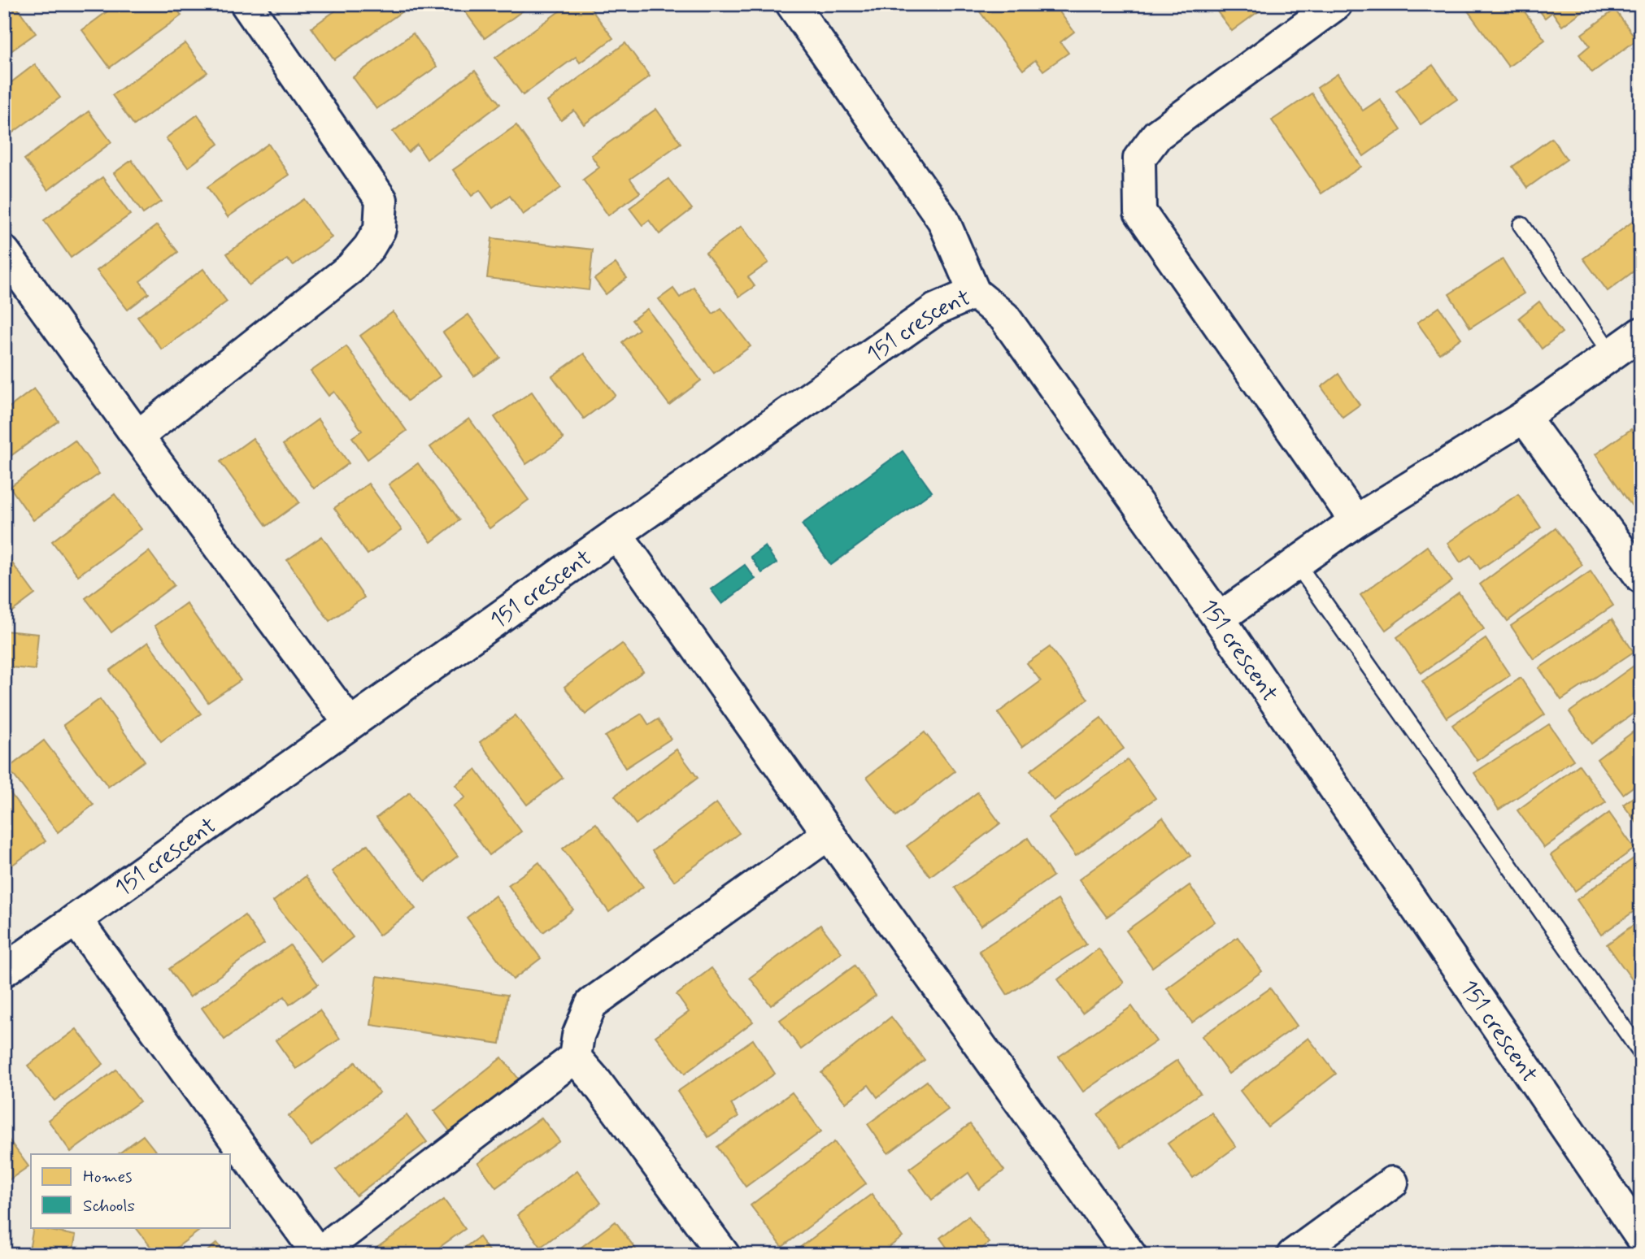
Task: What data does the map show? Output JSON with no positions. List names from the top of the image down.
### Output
{
  "streets": {
    "street": ["151 crescent"]
  },
  "legend": ["Homes", "Schools"]
}
